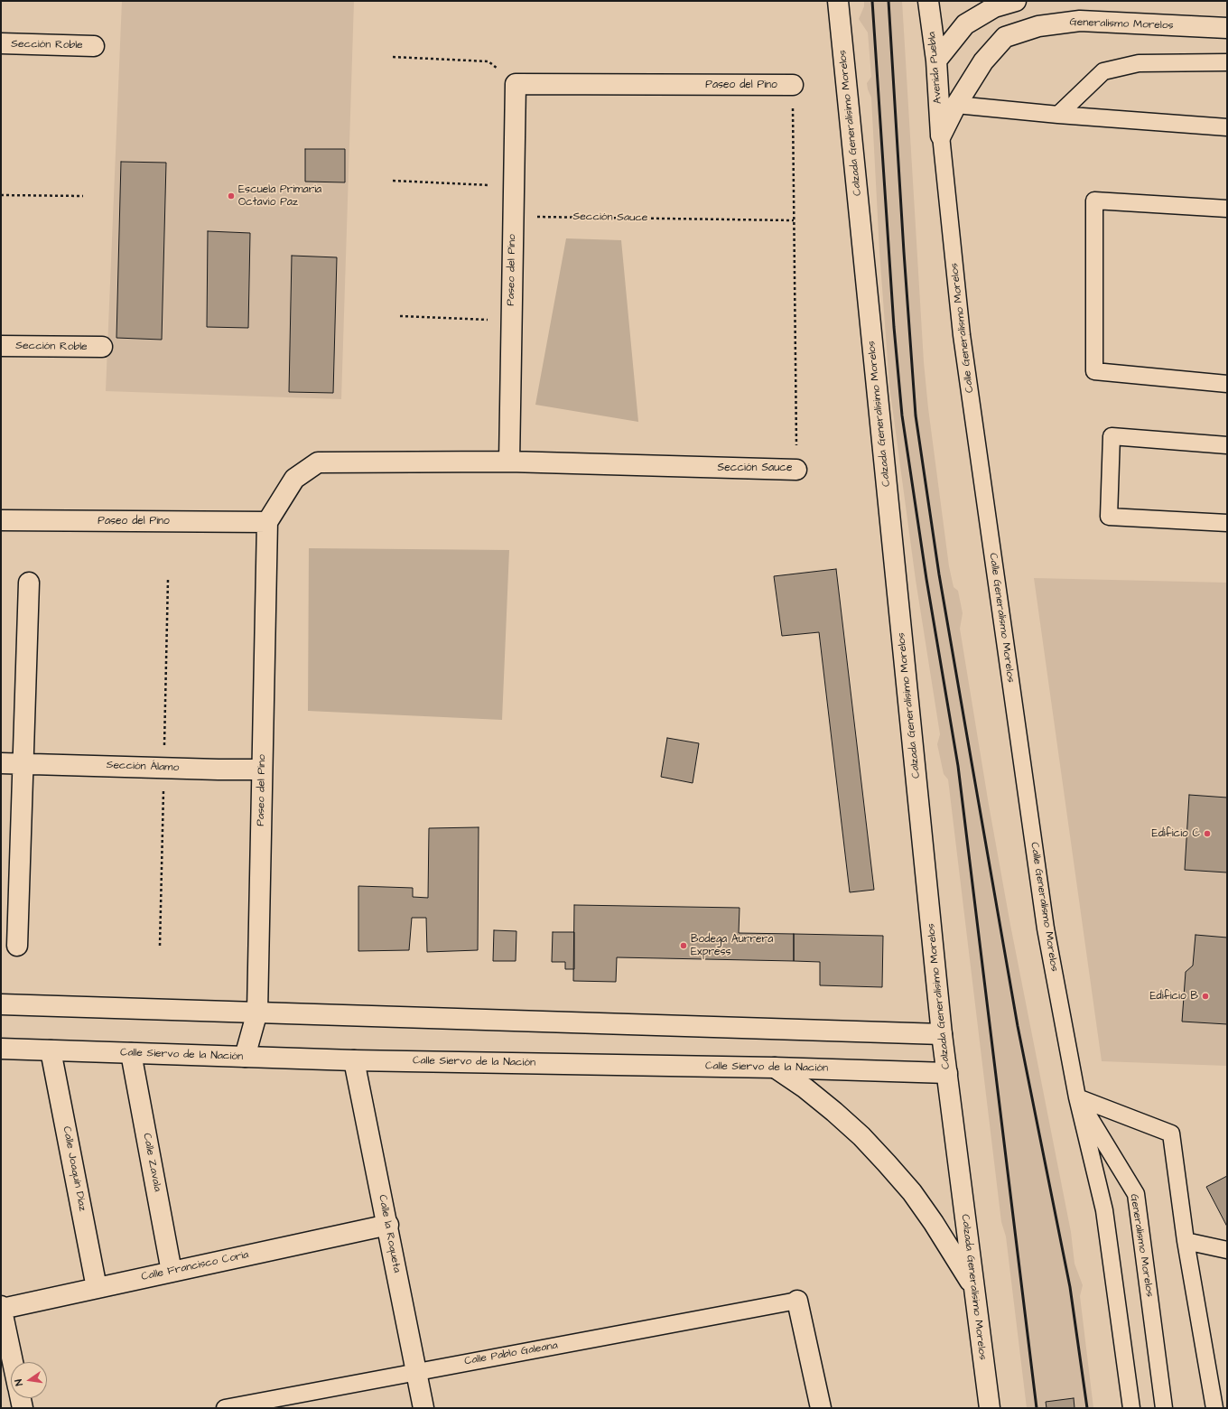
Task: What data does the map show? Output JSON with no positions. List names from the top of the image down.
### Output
{
  "streets": {
    "street": [
      "Generalismo Morelos",
      "Sección Roble",
      "Avenida Puebla",
      "Paseo del Pino",
      "Calzada Generalísimo Morelos",
      "Sección Sauce",
      "Sección Álamo",
      "Calle Siervo de la Nación",
      "Calle Zavala",
      "Calle Joaquín Díaz",
      "Calle la Roqueta",
      "Calle Francisco Coria"
    ],
    "lane": ["Calle Generalismo Morelos", "Calle Pablo Galeana"]
  },
  "crossings": [
    ["Generalismo Morelos", "Avenida Puebla"],
    ["Generalismo Morelos", "Calle Generalismo Morelos"],
    ["Avenida Puebla", "Calle Generalismo Morelos"],
    ["Paseo del Pino", "Sección Sauce"],
    ["Paseo del Pino", "Sección Álamo"],
    ["Paseo del Pino", "Calle Siervo de la Nación"],
    ["Calzada Generalísimo Morelos", "Calle Siervo de la Nación"],
    ["Calle Siervo de la Nación", "Calle Zavala"],
    ["Calle Siervo de la Nación", "Calle Joaquín Díaz"],
    ["Calle Siervo de la Nación", "Calle la Roqueta"],
    ["Calle Zavala", "Calle Francisco Coria"],
    ["Calle Joaquín Díaz", "Calle Francisco Coria"],
    ["Calle la Roqueta", "Calle Francisco Coria"],
    ["Calle la Roqueta", "Calle Pablo Galeana"]
  ],
  "places": [
    "Escuela Primaria Octavio Paz",
    "Edificio C",
    "Bodega Aurrera Express",
    "Edificio B"
  ],
  "north": "left"
}
